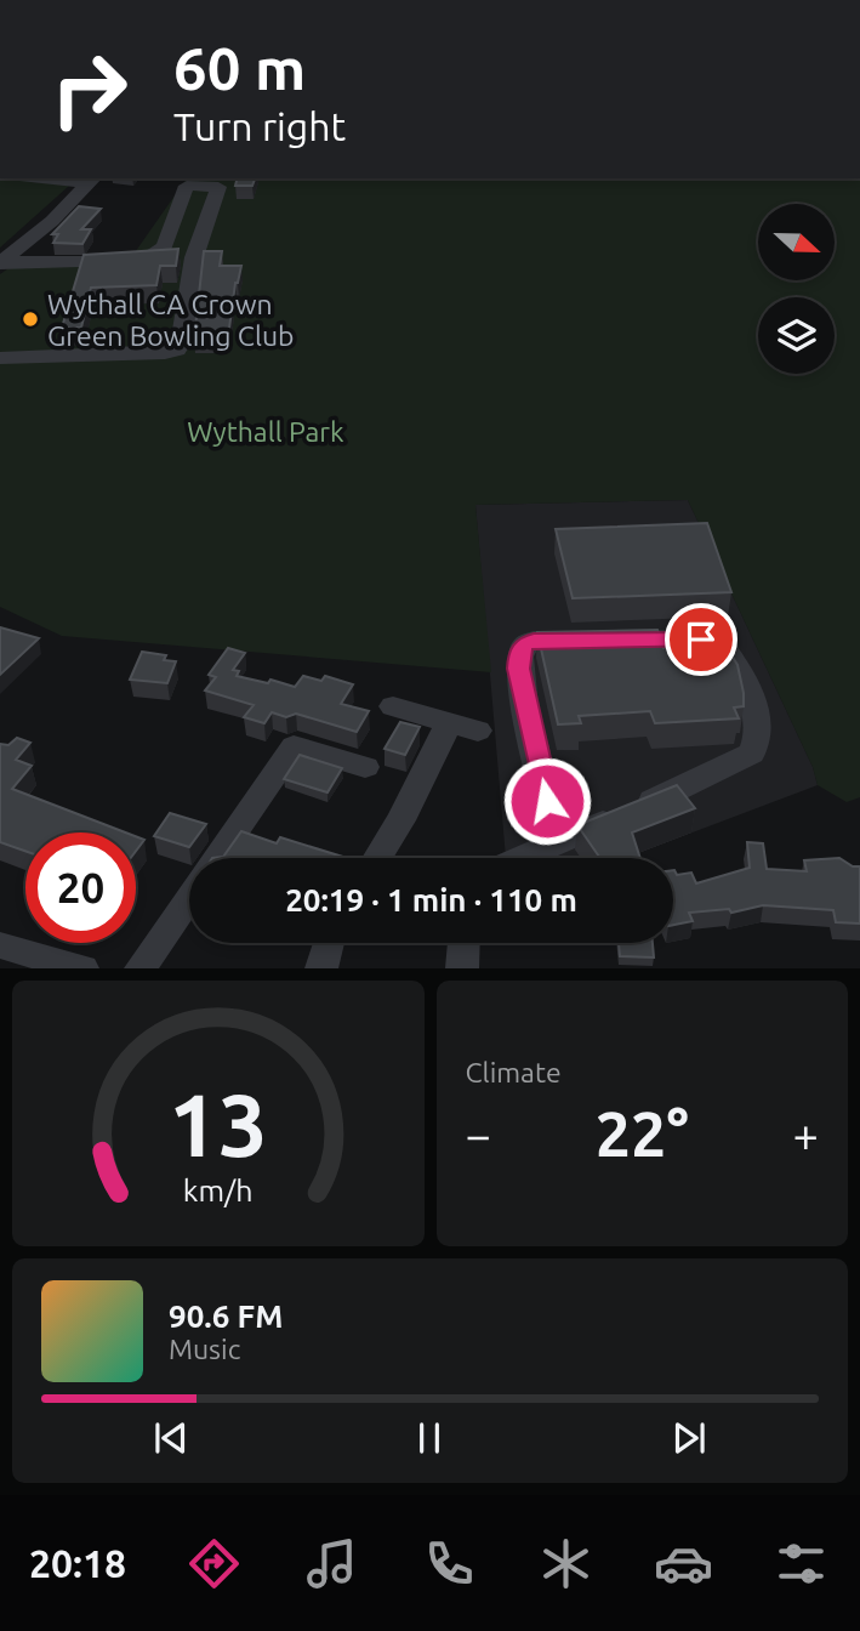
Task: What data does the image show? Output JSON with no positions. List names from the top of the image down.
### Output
{
  "parks": ["Wythall Park"],
  "places": ["Wythall CA Crown Green Bowling Club"],
  "north": "right",
  "page": {
    "turn": ["60 m", "Turn right"],
    "limit": "20",
    "trip": "20:19 · 1 min · 110 m",
    "tile": "Climate",
    "heat": ["−", "22°", "+"],
    "song": ["90.6 FM", "Music"],
    "tabs": "20:18",
    "gauge": ["13", "km/h"]
  }
}
